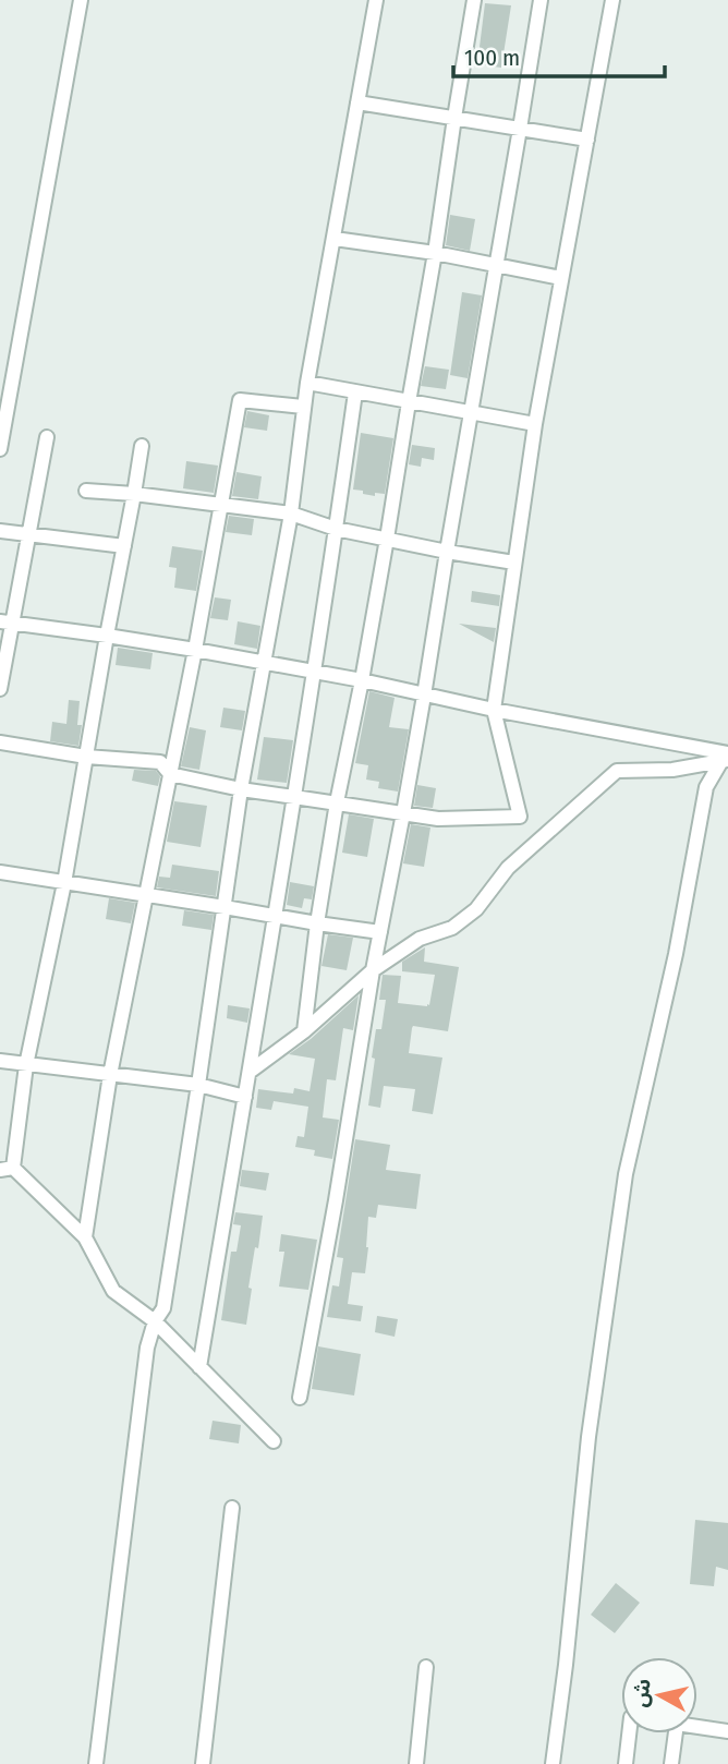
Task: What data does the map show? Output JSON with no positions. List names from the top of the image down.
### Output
{
  "scale_bar": "100 m",
  "north": "left"
}
